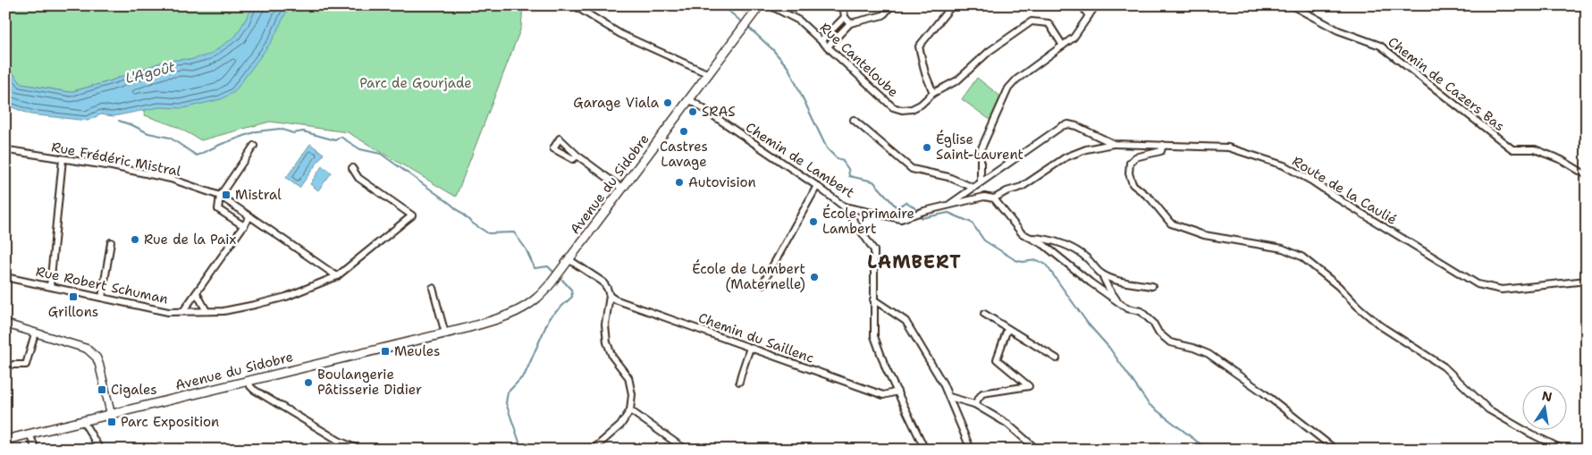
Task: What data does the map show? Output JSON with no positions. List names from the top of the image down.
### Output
{
  "streets": {
    "main road": ["Avenue du Sidobre"],
    "street": [
      "Rue Canteloube",
      "Chemin de Cazers Bas",
      "Rue Frédéric Mistral",
      "Chemin de Lambert",
      "Route de la Caulié",
      "Rue Robert Schuman",
      "Chemin du Saillenc"
    ]
  },
  "crossings": [
    ["Rue Frédéric Mistral", "Rue Robert Schuman"],
    ["Chemin de Lambert", "Avenue du Sidobre"],
    ["Chemin de Lambert", "Route de la Caulié"]
  ],
  "districts": ["LAMBERT"],
  "water": ["L'Agoût"],
  "parks": ["Parc de Gourjade"],
  "places": {
    "other": [
      "Garage Viala",
      "SRAS",
      "Castres Lavage",
      "Église Saint-Laurent",
      "Autovision",
      "École primaire Lambert",
      "Rue de la Paix",
      "École de Lambert (Maternelle)",
      "Boulangerie Pâtisserie Didier"
    ],
    "transit": [
      "Mistral",
      "Grillons",
      "Meules",
      "Cigales",
      "Parc Exposition"
    ]
  },
  "north": "top"
}
